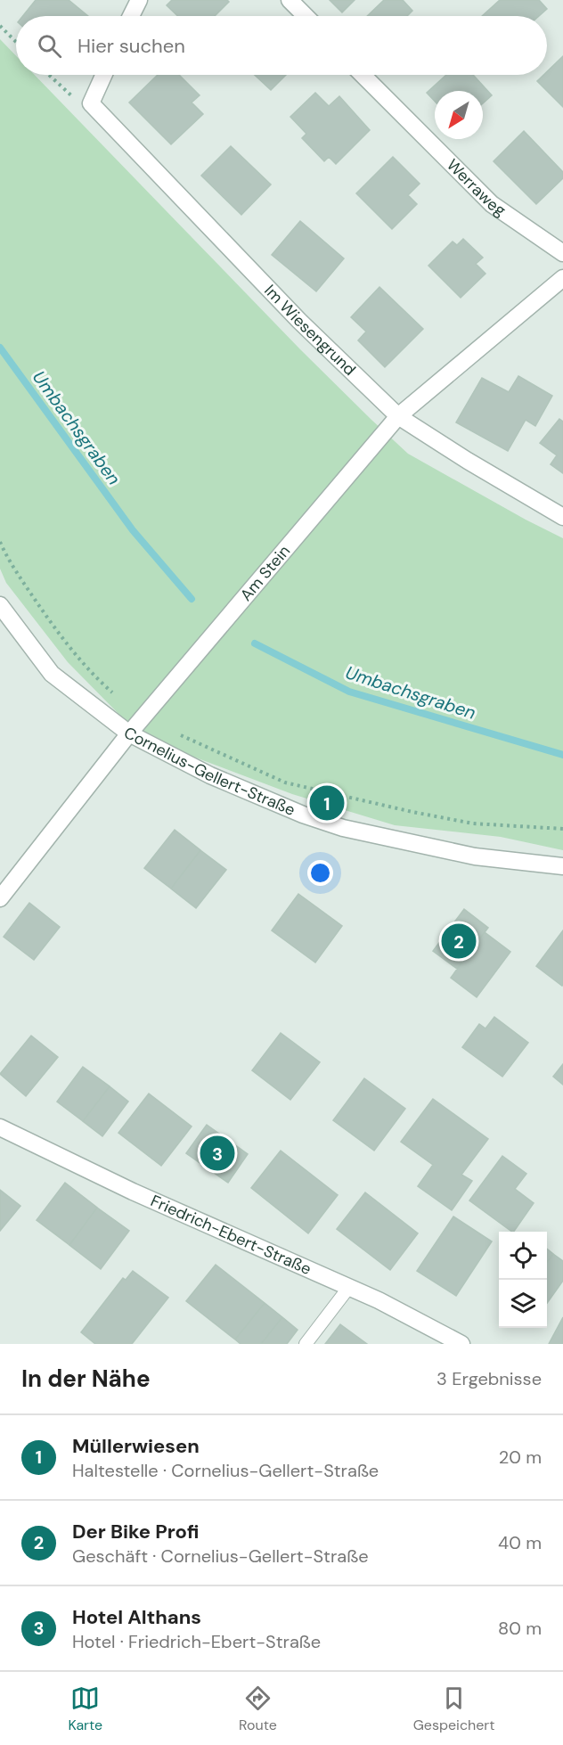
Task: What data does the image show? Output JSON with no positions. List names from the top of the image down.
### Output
{
  "streets": {
    "street": [
      "Werraweg",
      "Im Wiesengrund",
      "Am Stein",
      "Cornelius-Gellert-Straße",
      "Friedrich-Ebert-Straße"
    ]
  },
  "crossings": [
    ["Im Wiesengrund", "Am Stein"],
    ["Am Stein", "Cornelius-Gellert-Straße"]
  ],
  "water": ["Umbachsgraben"],
  "north": "bottom left",
  "page": {
    "search": "Hier suchen",
    "pins": ["1", "2", "3"],
    "heading": ["In der Nähe", "3 Ergebnisse"],
    "list": [
      {
        "mark": "1",
        "name": "Müllerwiesen",
        "note": "Haltestelle · Cornelius-Gellert-Straße",
        "value": "20 m"
      },
      {
        "mark": "2",
        "name": "Der Bike Profi",
        "note": "Geschäft · Cornelius-Gellert-Straße",
        "value": "40 m"
      },
      {
        "mark": "3",
        "name": "Hotel Althans",
        "note": "Hotel · Friedrich-Ebert-Straße",
        "value": "80 m"
      }
    ],
    "nav": ["Karte", "Route", "Gespeichert"]
  }
}
